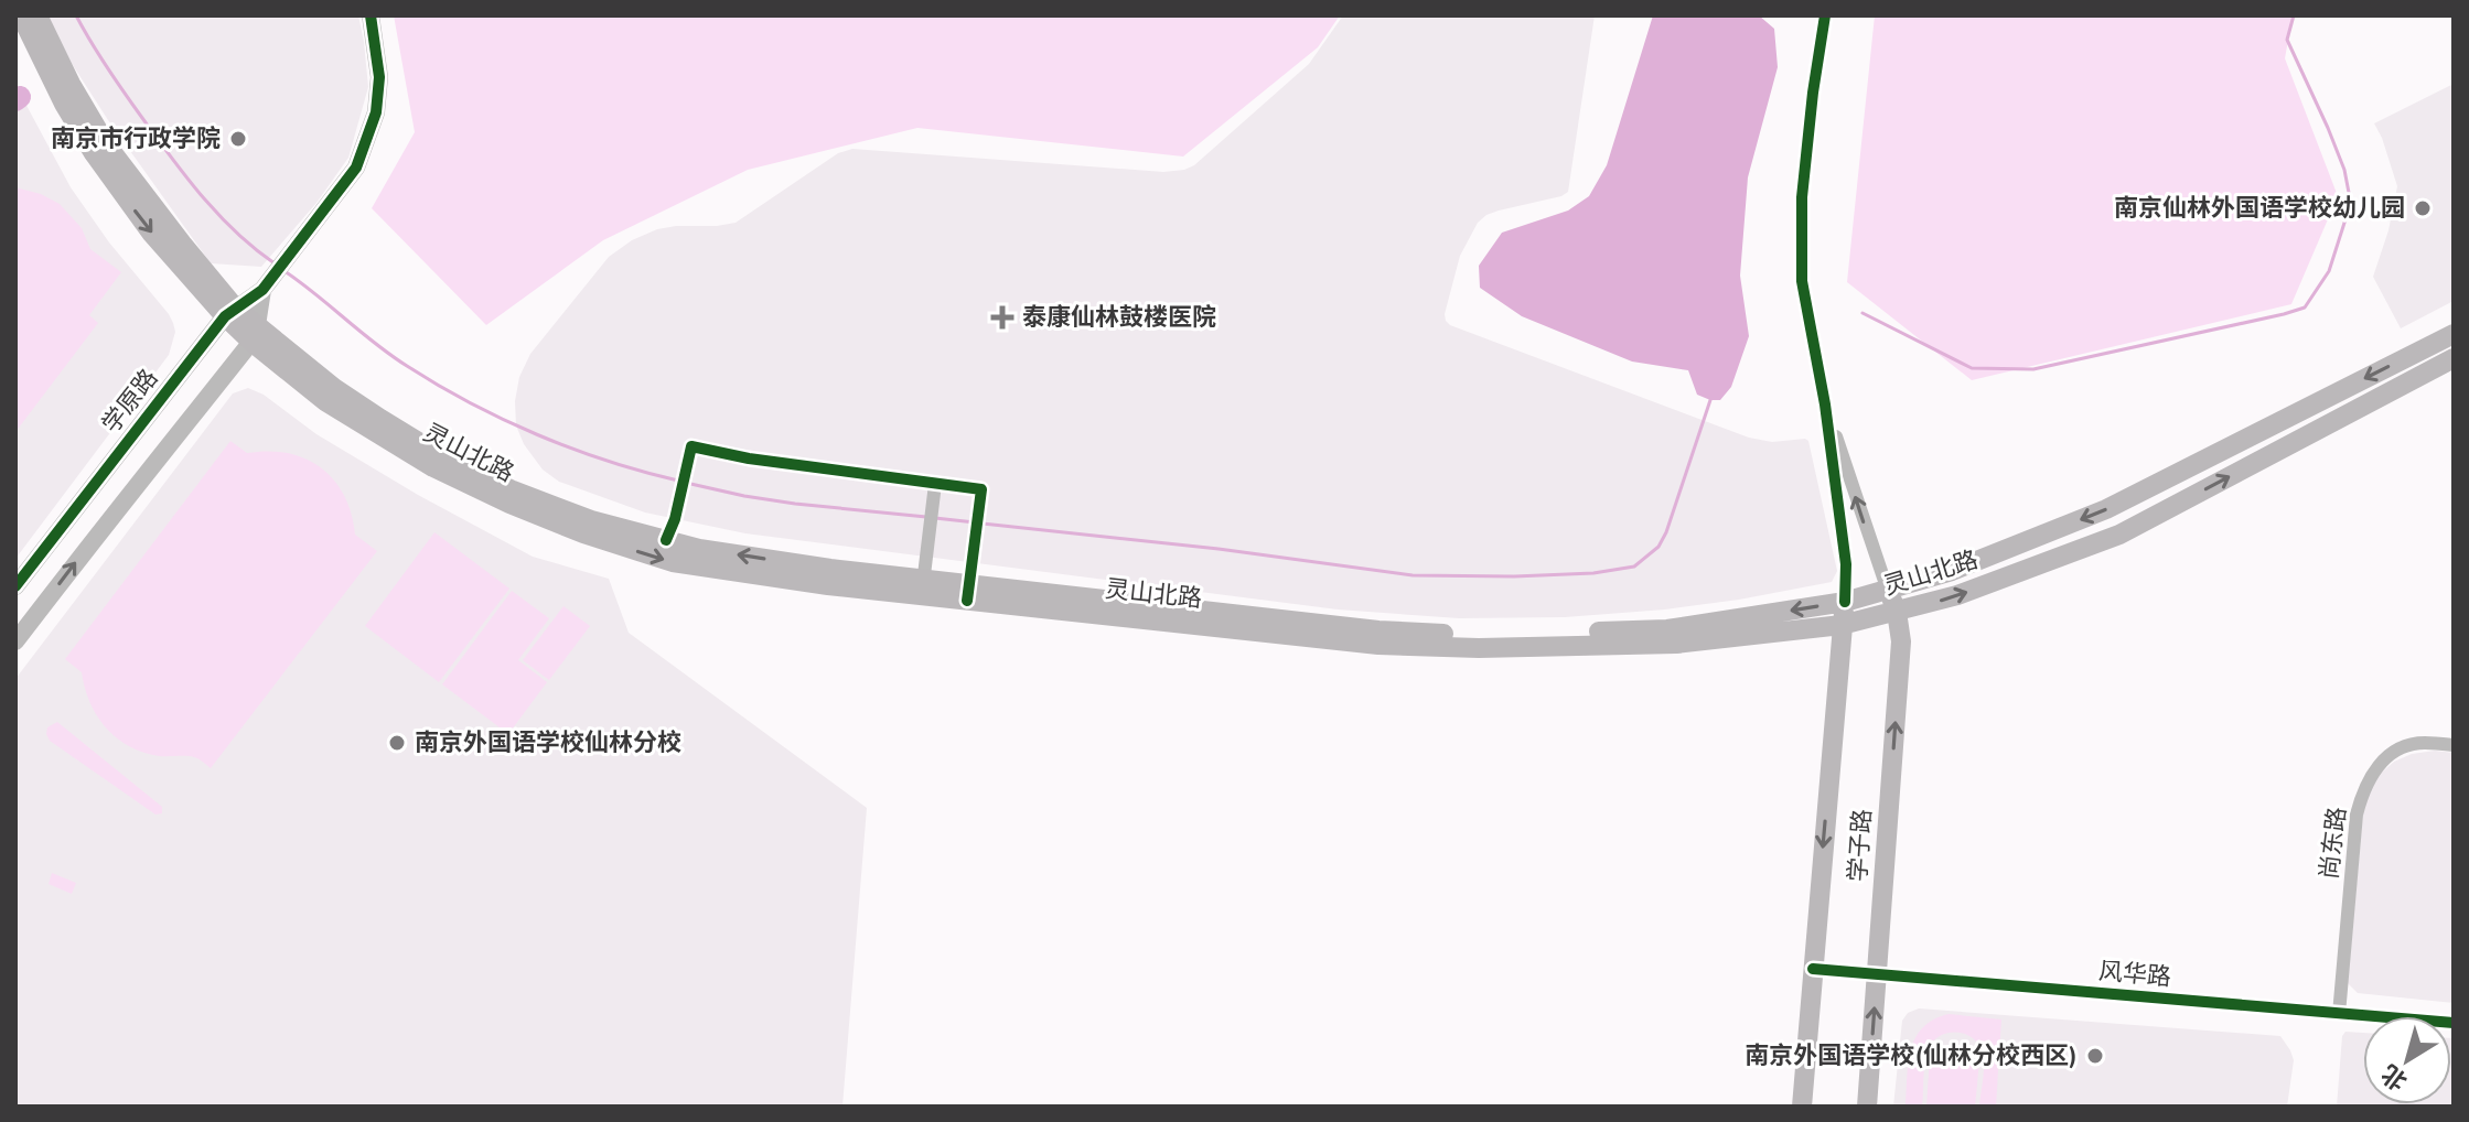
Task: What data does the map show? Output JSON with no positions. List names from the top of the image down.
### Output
{
  "streets": {
    "main road": ["灵山北路", "学子路"],
    "street": ["学原路", "尚东路", "风华路"]
  },
  "crossings": [
    ["学原路", "灵山北路"],
    ["灵山北路", "学子路"],
    ["尚东路", "风华路"],
    ["学子路", "风华路"]
  ],
  "places": {
    "other": [
      "南京市行政学院",
      "南京仙林外国语学校幼儿园",
      "南京外国语学校仙林分校",
      "南京外国语学校(仙林分校西区)"
    ],
    "health": ["泰康仙林鼓楼医院"]
  },
  "north": "bottom left"
}
